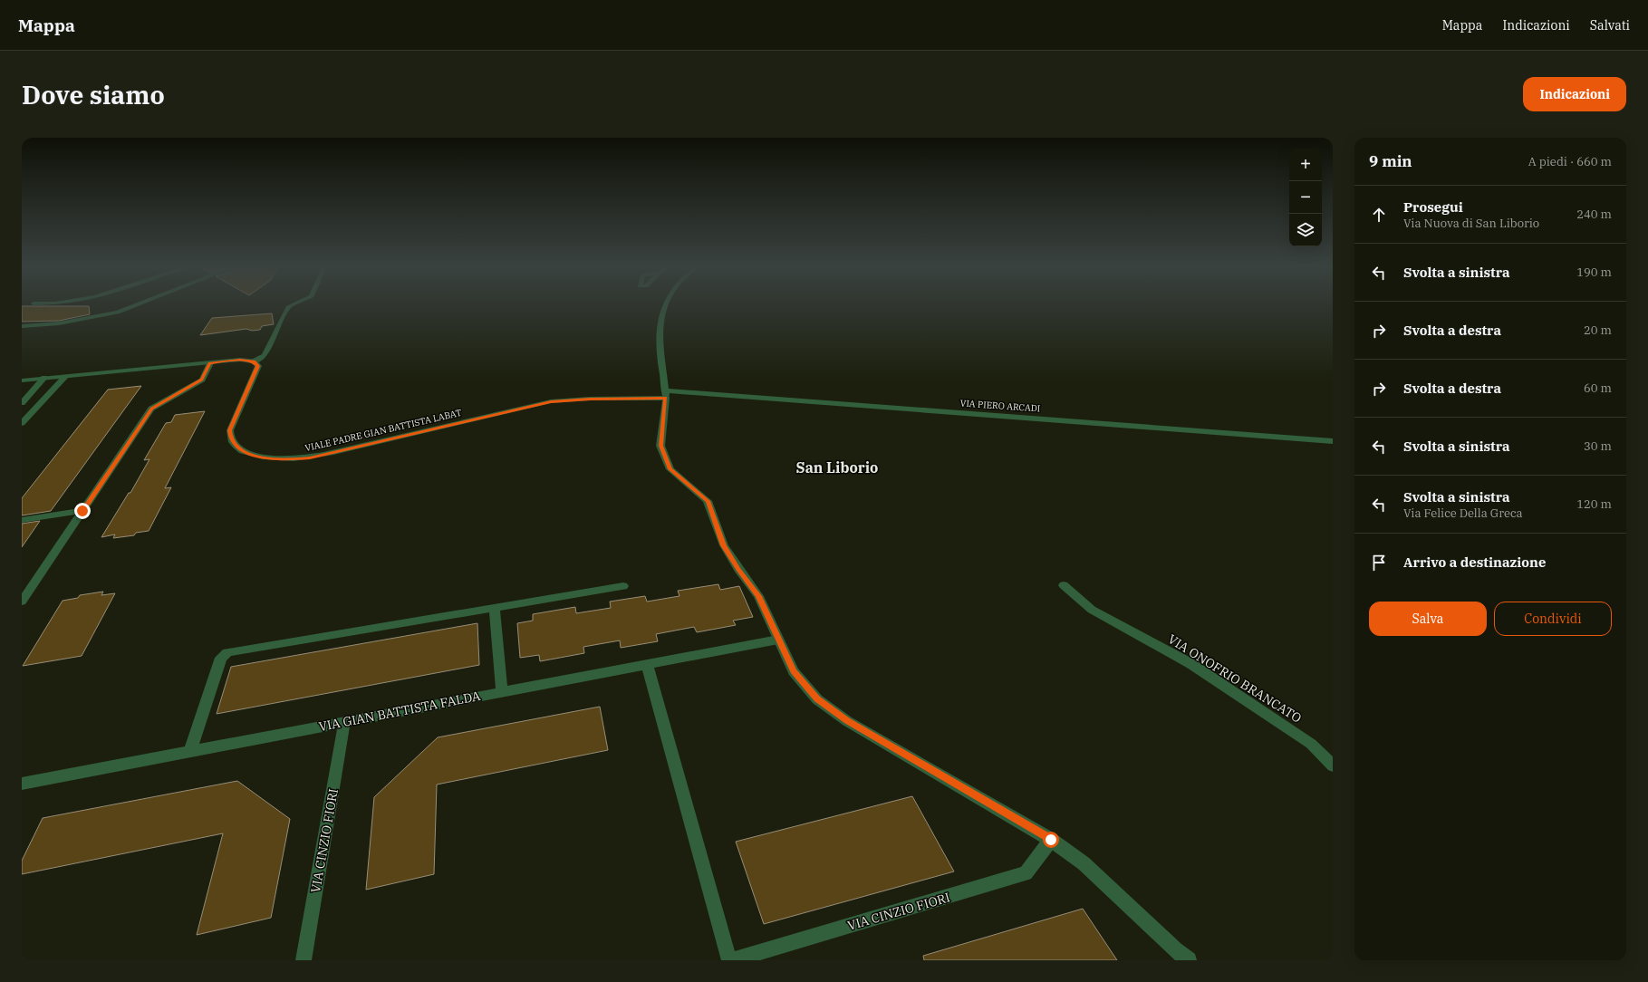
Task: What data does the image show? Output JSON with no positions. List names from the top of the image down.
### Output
{
  "streets": {
    "street": [
      "VIA PIERO ARCADI",
      "VIALE PADRE GIAN BATTISTA LABAT",
      "VIA ONOFRIO BRANCATO",
      "VIA GIAN BATTISTA FALDA",
      "VIA CINZIO FIORI"
    ]
  },
  "crossings": [
    ["VIA PIERO ARCADI", "VIALE PADRE GIAN BATTISTA LABAT"],
    ["VIA GIAN BATTISTA FALDA", "VIA CINZIO FIORI"]
  ],
  "districts": ["San Liborio"],
  "page": {
    "header": "Mappa",
    "nav": ["Mappa", "Indicazioni", "Salvati"],
    "buttons": [
      "Indicazioni",
      ["Salva", "Condividi"]
    ],
    "title": "Dove siamo",
    "heading": ["9 min", "A piedi · 660 m"],
    "map_buttons": ["+", "−"],
    "list": [
      ["Prosegui", "Via Nuova di San Liborio", "240 m"],
      ["Svolta a sinistra", "190 m"],
      ["Svolta a destra", "20 m"],
      ["Svolta a destra", "60 m"],
      ["Svolta a sinistra", "30 m"],
      ["Svolta a sinistra", "Via Felice Della Greca", "120 m"],
      "Arrivo a destinazione"
    ]
  }
}
